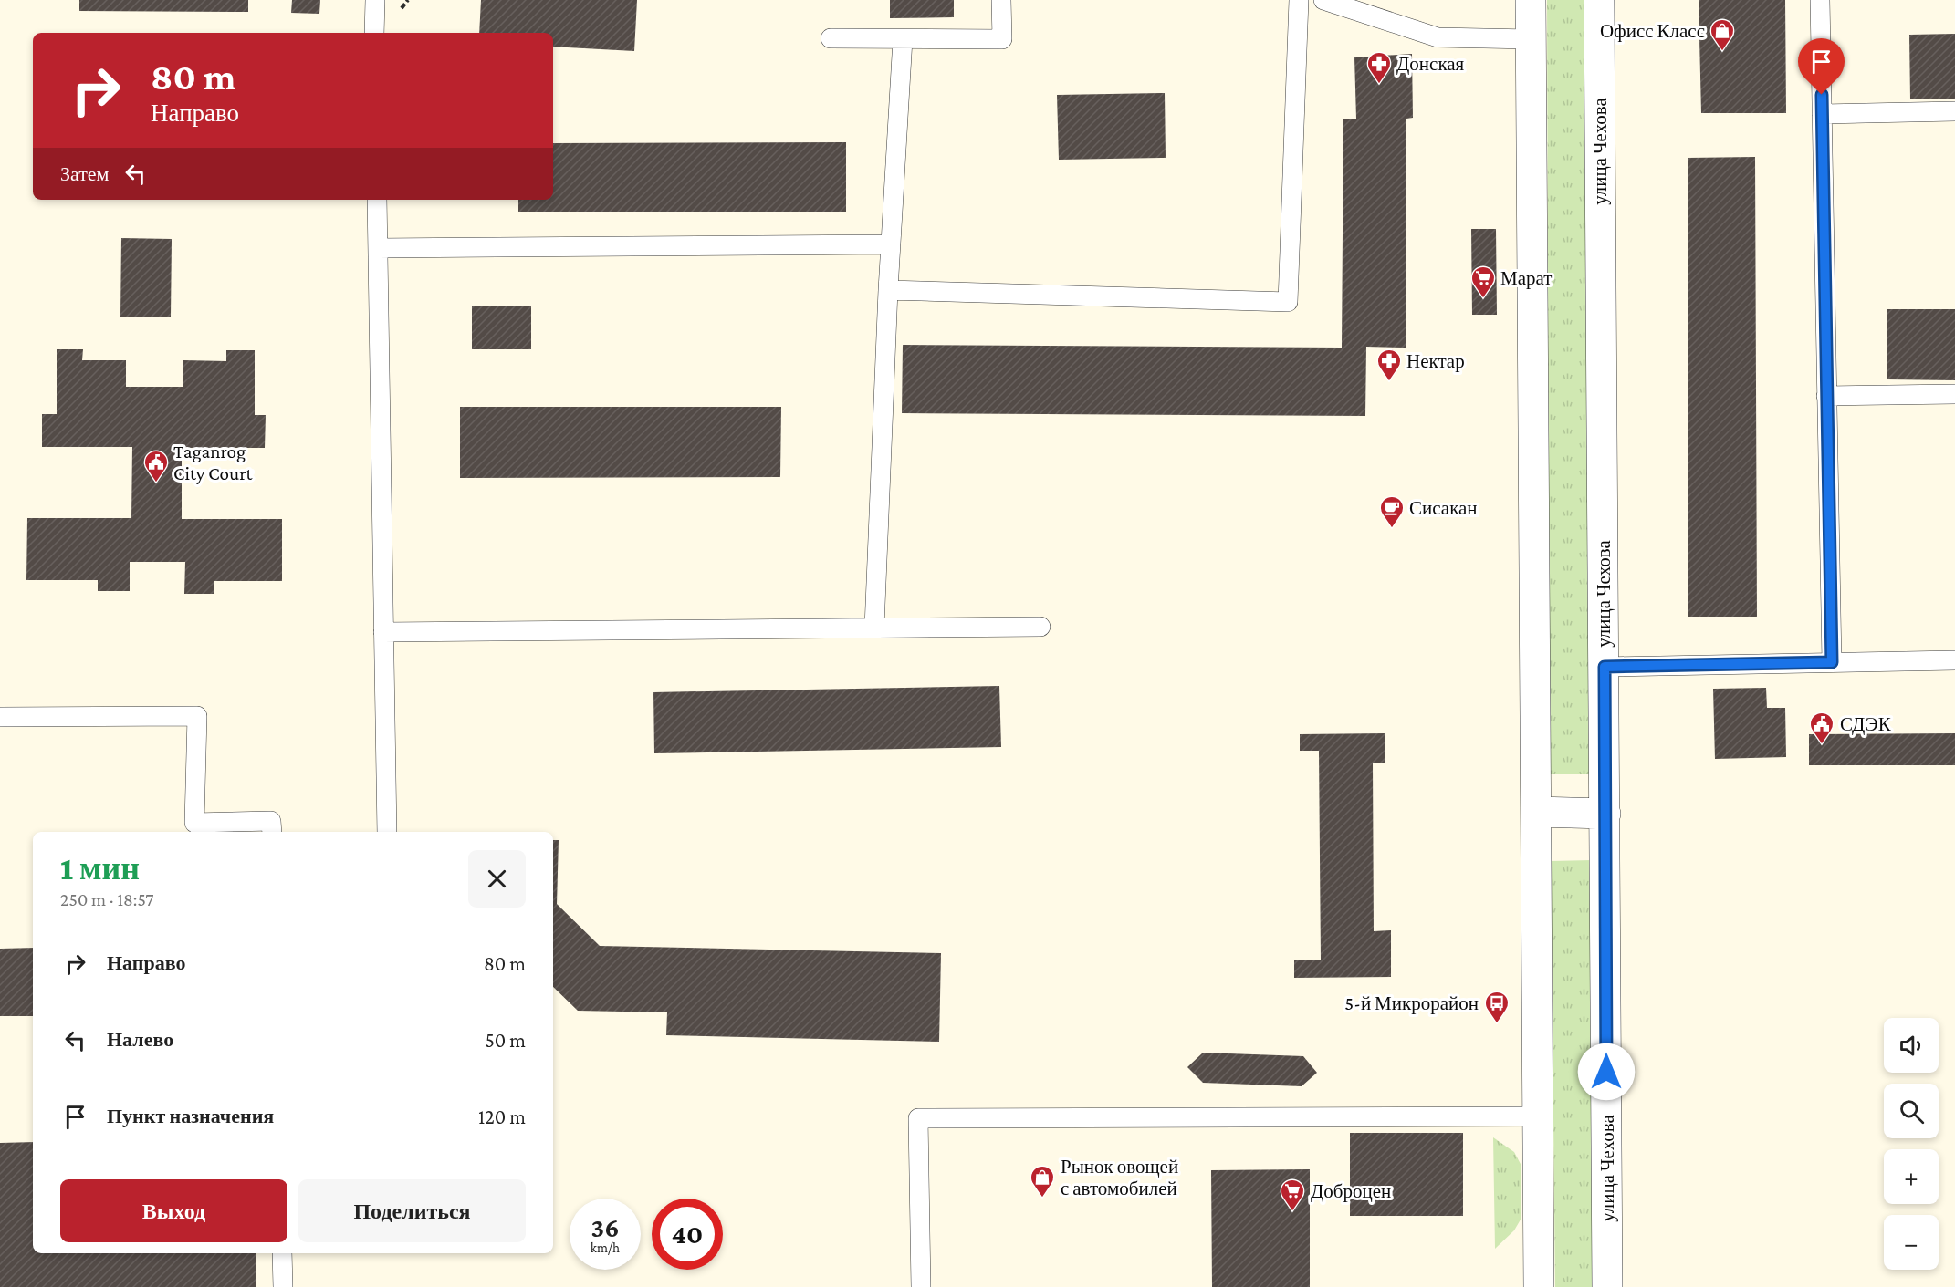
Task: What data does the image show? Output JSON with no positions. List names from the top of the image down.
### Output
{
  "streets": {
    "street": ["улица Чехова"]
  },
  "places": {
    "shop": ["Офисс Класс", "Рынок овощей с автомобилей"],
    "pharmacy": ["Донская", "Нектар"],
    "supermarket": ["Марат", "Доброцен"],
    "public building": ["Taganrog City Court", "СДЭК"],
    "cafe": ["Сисакан"],
    "bus stop": ["5-й Микрорайон"]
  },
  "page": {
    "turn": ["80 m", "Направо"],
    "then": "Затем",
    "heading": ["1 мин", "250 m · 18:57"],
    "list": [
      {
        "name": "Направо",
        "value": "80 m"
      },
      {
        "name": "Налево",
        "value": "50 m"
      },
      {
        "name": "Пункт назначения",
        "value": "120 m"
      }
    ],
    "map_buttons": ["+", "−"],
    "buttons": ["Выход", "Поделиться"],
    "speed": "36 km/h",
    "limit": "40"
  }
}
